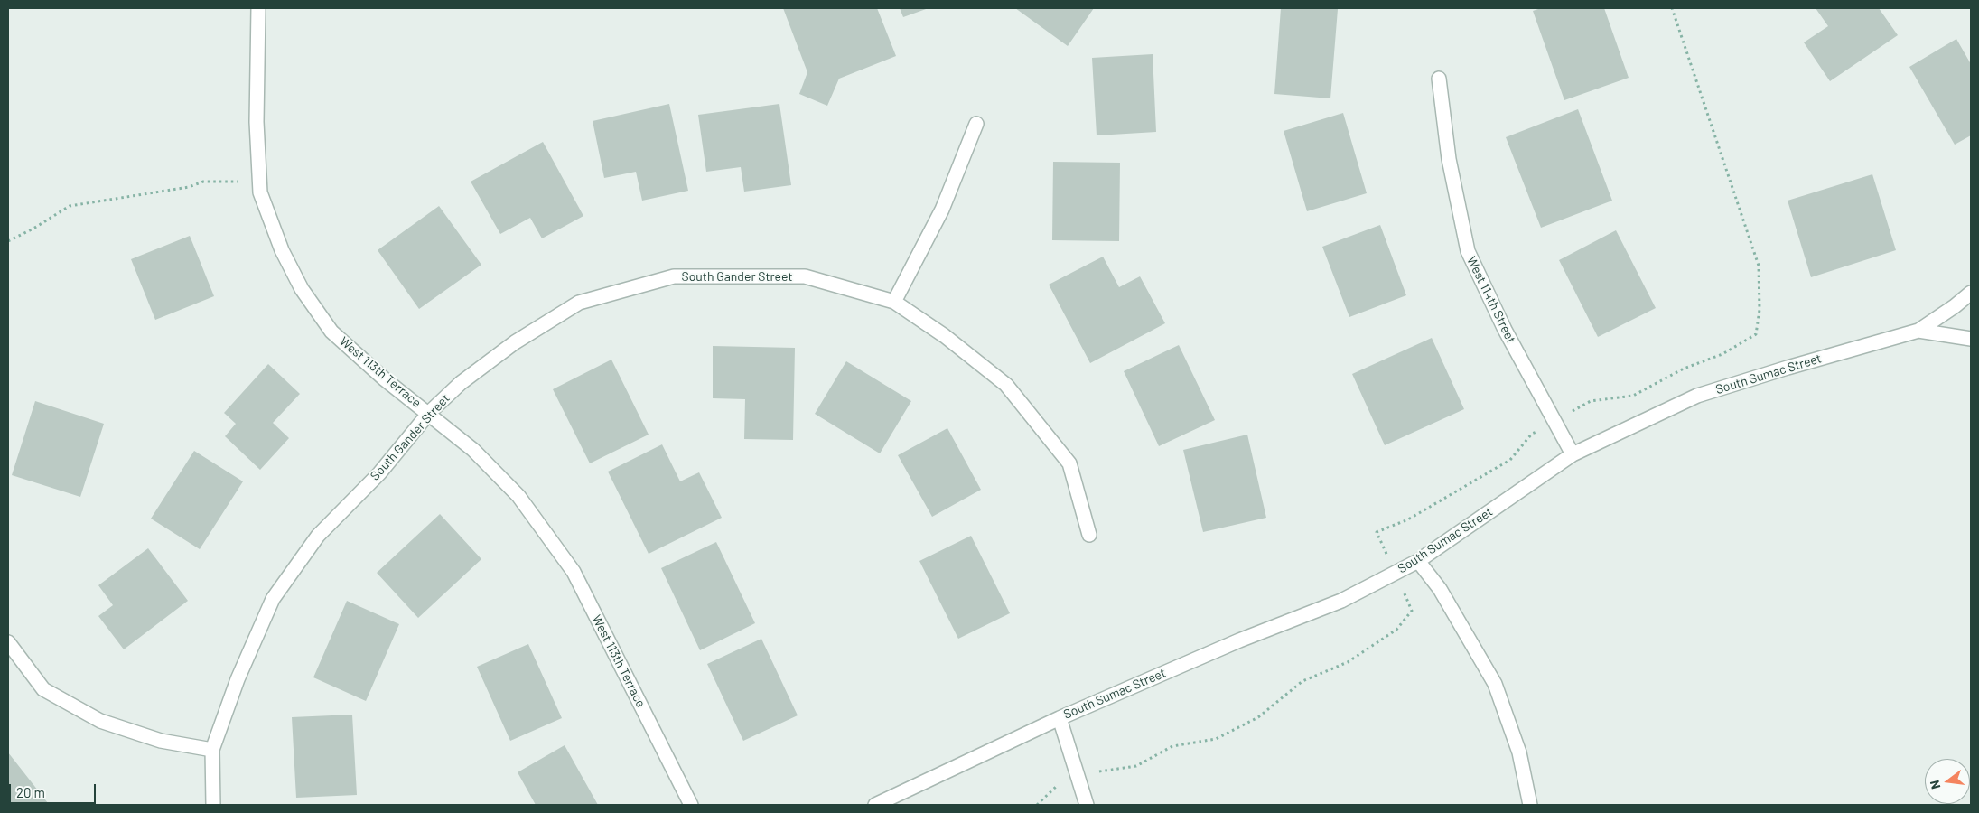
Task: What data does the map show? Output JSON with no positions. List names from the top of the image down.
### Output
{
  "streets": {
    "street": [
      "South Gander Street",
      "West 114th Street",
      "West 113th Terrace",
      "South Sumac Street"
    ]
  },
  "crossings": [
    ["South Gander Street", "West 113th Terrace"],
    ["West 114th Street", "South Sumac Street"]
  ],
  "scale_bar": "20 m",
  "north": "left"
}
